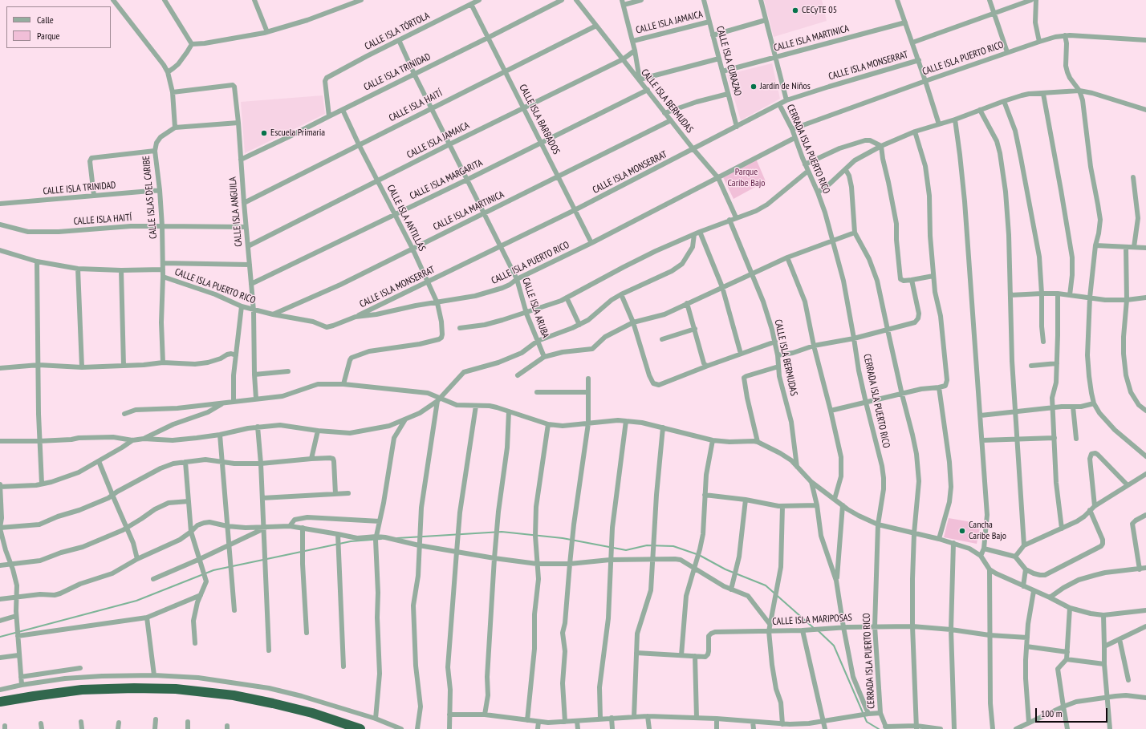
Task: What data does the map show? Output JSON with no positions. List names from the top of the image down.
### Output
{
  "streets": {
    "street": [
      "CALLE ISLA JAMAICA",
      "CALLE ISLA TÓRTOLA",
      "CALLE ISLA MARTINICA",
      "CALLE ISLA PUERTO RICO",
      "CALLE ISLA CURAZAO",
      "CALLE ISLA MONSERRAT",
      "CALLE ISLA TRINIDAD",
      "CALLE ISLA BERMUDAS",
      "CALLE ISLA HAITÍ",
      "CALLE ISLA BARBADOS",
      "CERRADA ISLA PUERTO RICO",
      "CALLE ISLA MARGARITA",
      "CALLE ISLAS DEL CARIBE",
      "CALLE ISLA ANGUILA",
      "CALLE ISLA ANTILLAS",
      "CALLE ISLA ARUBA",
      "CALLE ISLA MARIPOSAS"
    ]
  },
  "crossings": [
    ["CALLE ISLA JAMAICA", "CALLE ISLA CURAZAO"],
    ["CALLE ISLA JAMAICA", "CALLE ISLA BERMUDAS"],
    ["CALLE ISLA JAMAICA", "CALLE ISLA BARBADOS"],
    ["CALLE ISLA JAMAICA", "CALLE ISLA ANGUILA"],
    ["CALLE ISLA JAMAICA", "CALLE ISLA ANTILLAS"],
    ["CALLE ISLA JAMAICA", "CALLE ISLA ARUBA"],
    ["CALLE ISLA TÓRTOLA", "CALLE ISLA TRINIDAD"],
    ["CALLE ISLA TÓRTOLA", "CALLE ISLA BARBADOS"],
    ["CALLE ISLA TÓRTOLA", "CALLE ISLA ARUBA"],
    ["CALLE ISLA MARTINICA", "CALLE ISLA PUERTO RICO"],
    ["CALLE ISLA MARTINICA", "CALLE ISLA CURAZAO"],
    ["CALLE ISLA MARTINICA", "CALLE ISLA BERMUDAS"],
    ["CALLE ISLA MARTINICA", "CALLE ISLA BARBADOS"],
    ["CALLE ISLA MARTINICA", "CALLE ISLA ANTILLAS"],
    ["CALLE ISLA MARTINICA", "CALLE ISLA ARUBA"],
    ["CALLE ISLA PUERTO RICO", "CALLE ISLA MONSERRAT"],
    ["CALLE ISLA PUERTO RICO", "CALLE ISLA BERMUDAS"],
    ["CALLE ISLA PUERTO RICO", "CALLE ISLA BARBADOS"],
    ["CALLE ISLA PUERTO RICO", "CERRADA ISLA PUERTO RICO"],
    ["CALLE ISLA PUERTO RICO", "CALLE ISLAS DEL CARIBE"],
    ["CALLE ISLA PUERTO RICO", "CALLE ISLA ANGUILA"],
    ["CALLE ISLA PUERTO RICO", "CALLE ISLA ANTILLAS"],
    ["CALLE ISLA PUERTO RICO", "CALLE ISLA ARUBA"],
    ["CALLE ISLA CURAZAO", "CALLE ISLA MONSERRAT"],
    ["CALLE ISLA MONSERRAT", "CALLE ISLA BERMUDAS"],
    ["CALLE ISLA MONSERRAT", "CALLE ISLA BARBADOS"],
    ["CALLE ISLA MONSERRAT", "CERRADA ISLA PUERTO RICO"],
    ["CALLE ISLA MONSERRAT", "CALLE ISLA ANTILLAS"],
    ["CALLE ISLA MONSERRAT", "CALLE ISLA ARUBA"],
    ["CALLE ISLA TRINIDAD", "CALLE ISLA BARBADOS"],
    ["CALLE ISLA TRINIDAD", "CALLE ISLAS DEL CARIBE"],
    ["CALLE ISLA TRINIDAD", "CALLE ISLA ANGUILA"],
    ["CALLE ISLA TRINIDAD", "CALLE ISLA ANTILLAS"],
    ["CALLE ISLA TRINIDAD", "CALLE ISLA ARUBA"],
    ["CALLE ISLA BERMUDAS", "CALLE ISLA HAITÍ"],
    ["CALLE ISLA BERMUDAS", "CALLE ISLA MARGARITA"],
    ["CALLE ISLA HAITÍ", "CALLE ISLA BARBADOS"],
    ["CALLE ISLA HAITÍ", "CALLE ISLAS DEL CARIBE"],
    ["CALLE ISLA HAITÍ", "CALLE ISLA ANGUILA"],
    ["CALLE ISLA HAITÍ", "CALLE ISLA ANTILLAS"],
    ["CALLE ISLA HAITÍ", "CALLE ISLA ARUBA"],
    ["CALLE ISLA BARBADOS", "CALLE ISLA MARGARITA"],
    ["CERRADA ISLA PUERTO RICO", "CALLE ISLA MARIPOSAS"],
    ["CALLE ISLA MARGARITA", "CALLE ISLA ANGUILA"],
    ["CALLE ISLA MARGARITA", "CALLE ISLA ANTILLAS"],
    ["CALLE ISLA MARGARITA", "CALLE ISLA ARUBA"]
  ],
  "parks": ["Parque Caribe Bajo"],
  "places": [
    "CECyTE 05",
    "Jardín de Niños",
    "Escuela Primaria",
    "Cancha Caribe Bajo"
  ],
  "legend": ["Calle", "Parque"],
  "scale_bar": "100 m"
}
